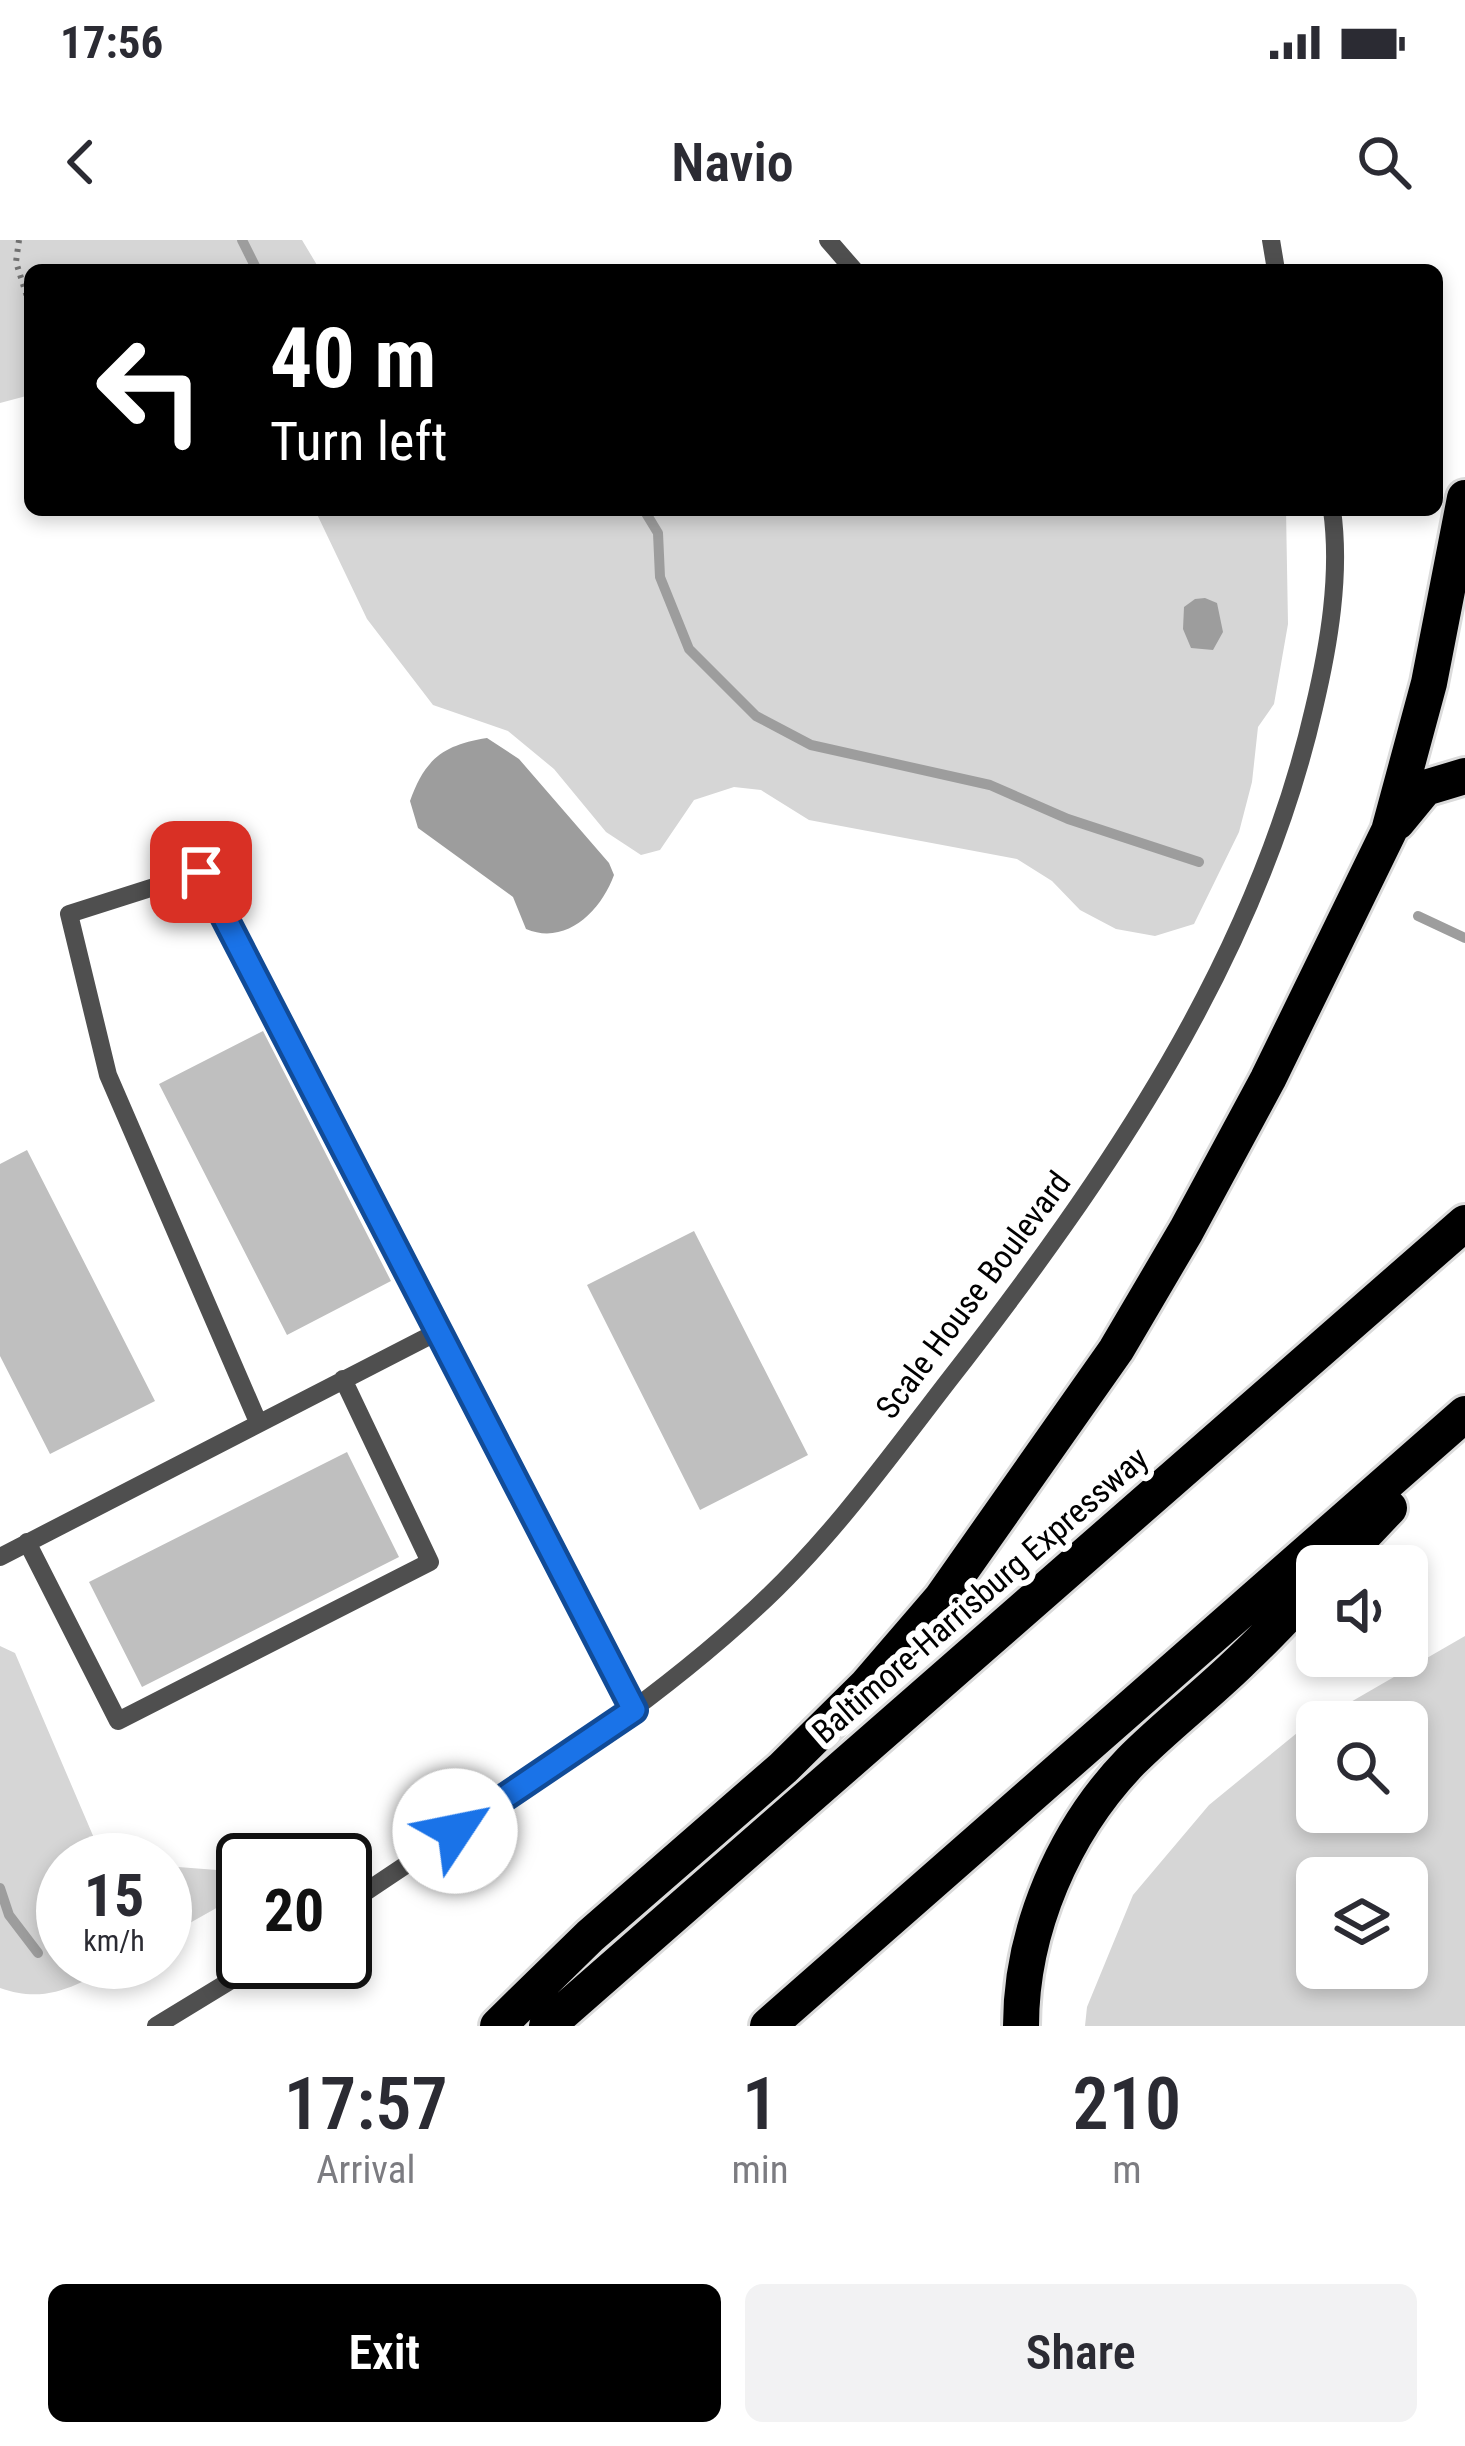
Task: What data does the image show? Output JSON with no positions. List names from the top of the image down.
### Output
{
  "streets": {
    "highway": ["Baltimore-Harrisburg Expressway"],
    "lane": ["Scale House Boulevard"]
  },
  "page": {
    "status": "17:56",
    "header": "Navio",
    "turn": ["40 m", "Turn left"],
    "speed": "15 km/h",
    "limit": "20",
    "eta": [
      "17:57",
      "Arrival",
      "1",
      "min",
      "210",
      "m"
    ],
    "buttons": ["Exit", "Share"]
  }
}
